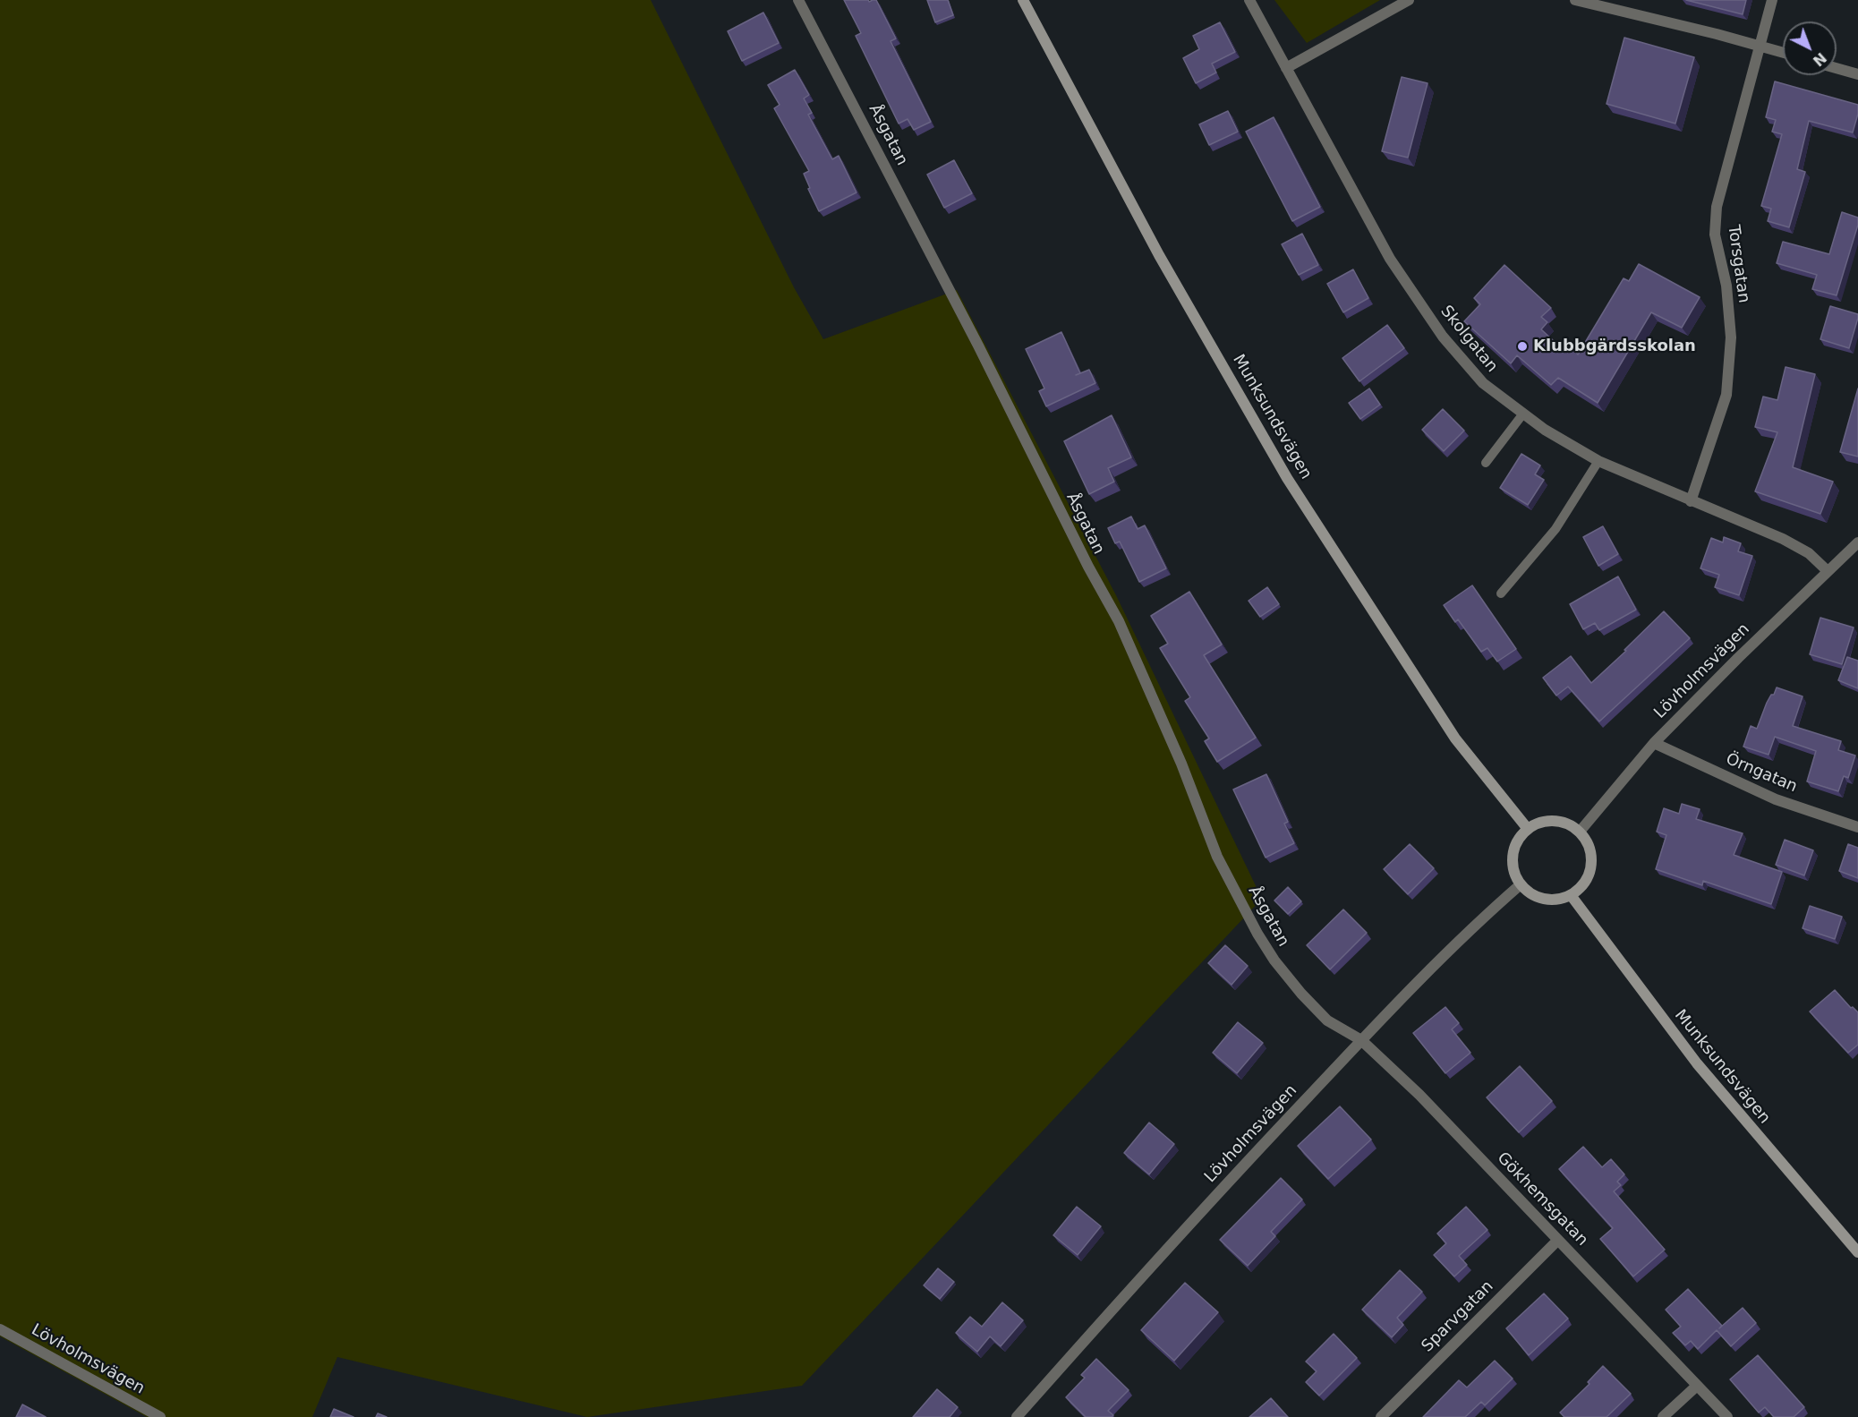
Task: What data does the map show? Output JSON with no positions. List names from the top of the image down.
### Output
{
  "streets": {
    "street": [
      "Åsgatan",
      "Torsgatan",
      "Skolgatan",
      "Munksundsvägen",
      "Lövholmsvägen",
      "Örngatan",
      "Gökhemsgatan",
      "Sparvgatan"
    ]
  },
  "crossings": [
    ["Åsgatan", "Lövholmsvägen"],
    ["Åsgatan", "Gökhemsgatan"],
    ["Torsgatan", "Skolgatan"],
    ["Skolgatan", "Lövholmsvägen"],
    ["Munksundsvägen", "Lövholmsvägen"],
    ["Lövholmsvägen", "Örngatan"],
    ["Lövholmsvägen", "Gökhemsgatan"],
    ["Gökhemsgatan", "Sparvgatan"]
  ],
  "places": ["Klubbgärdsskolan"],
  "north": "bottom right"
}
